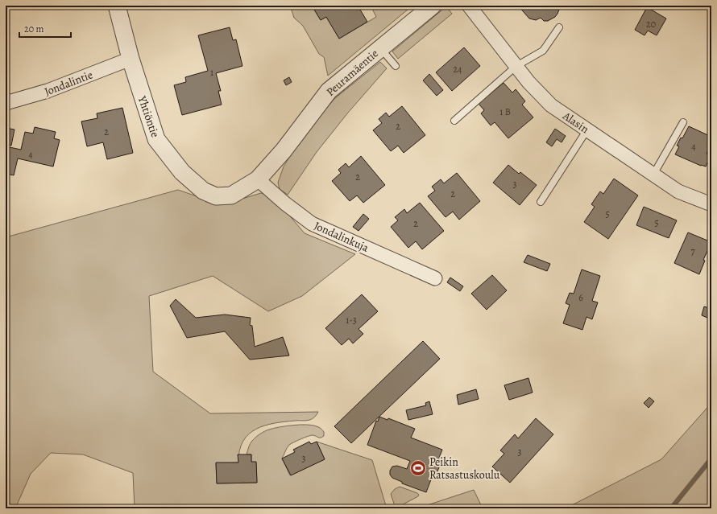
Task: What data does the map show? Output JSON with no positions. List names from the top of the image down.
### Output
{
  "streets": {
    "street": [
      "Peuramäentie",
      "Jondalintie",
      "Yhtiöntie",
      "Alasin",
      "Jondalinkuja"
    ]
  },
  "crossings": [
    ["Peuramäentie", "Yhtiöntie"],
    ["Peuramäentie", "Jondalinkuja"],
    ["Jondalintie", "Yhtiöntie"],
    ["Yhtiöntie", "Jondalinkuja"]
  ],
  "places": {
    "sports": ["Peikin Ratsastuskoulu"]
  },
  "house_numbers": [
    "20",
    "24",
    "1",
    "1 B",
    "2",
    "2",
    "4",
    "4",
    "2",
    "3",
    "2",
    "5",
    "5",
    "2",
    "7",
    "6",
    "1-3",
    "3",
    "3"
  ],
  "scale_bar": "20 m"
}
